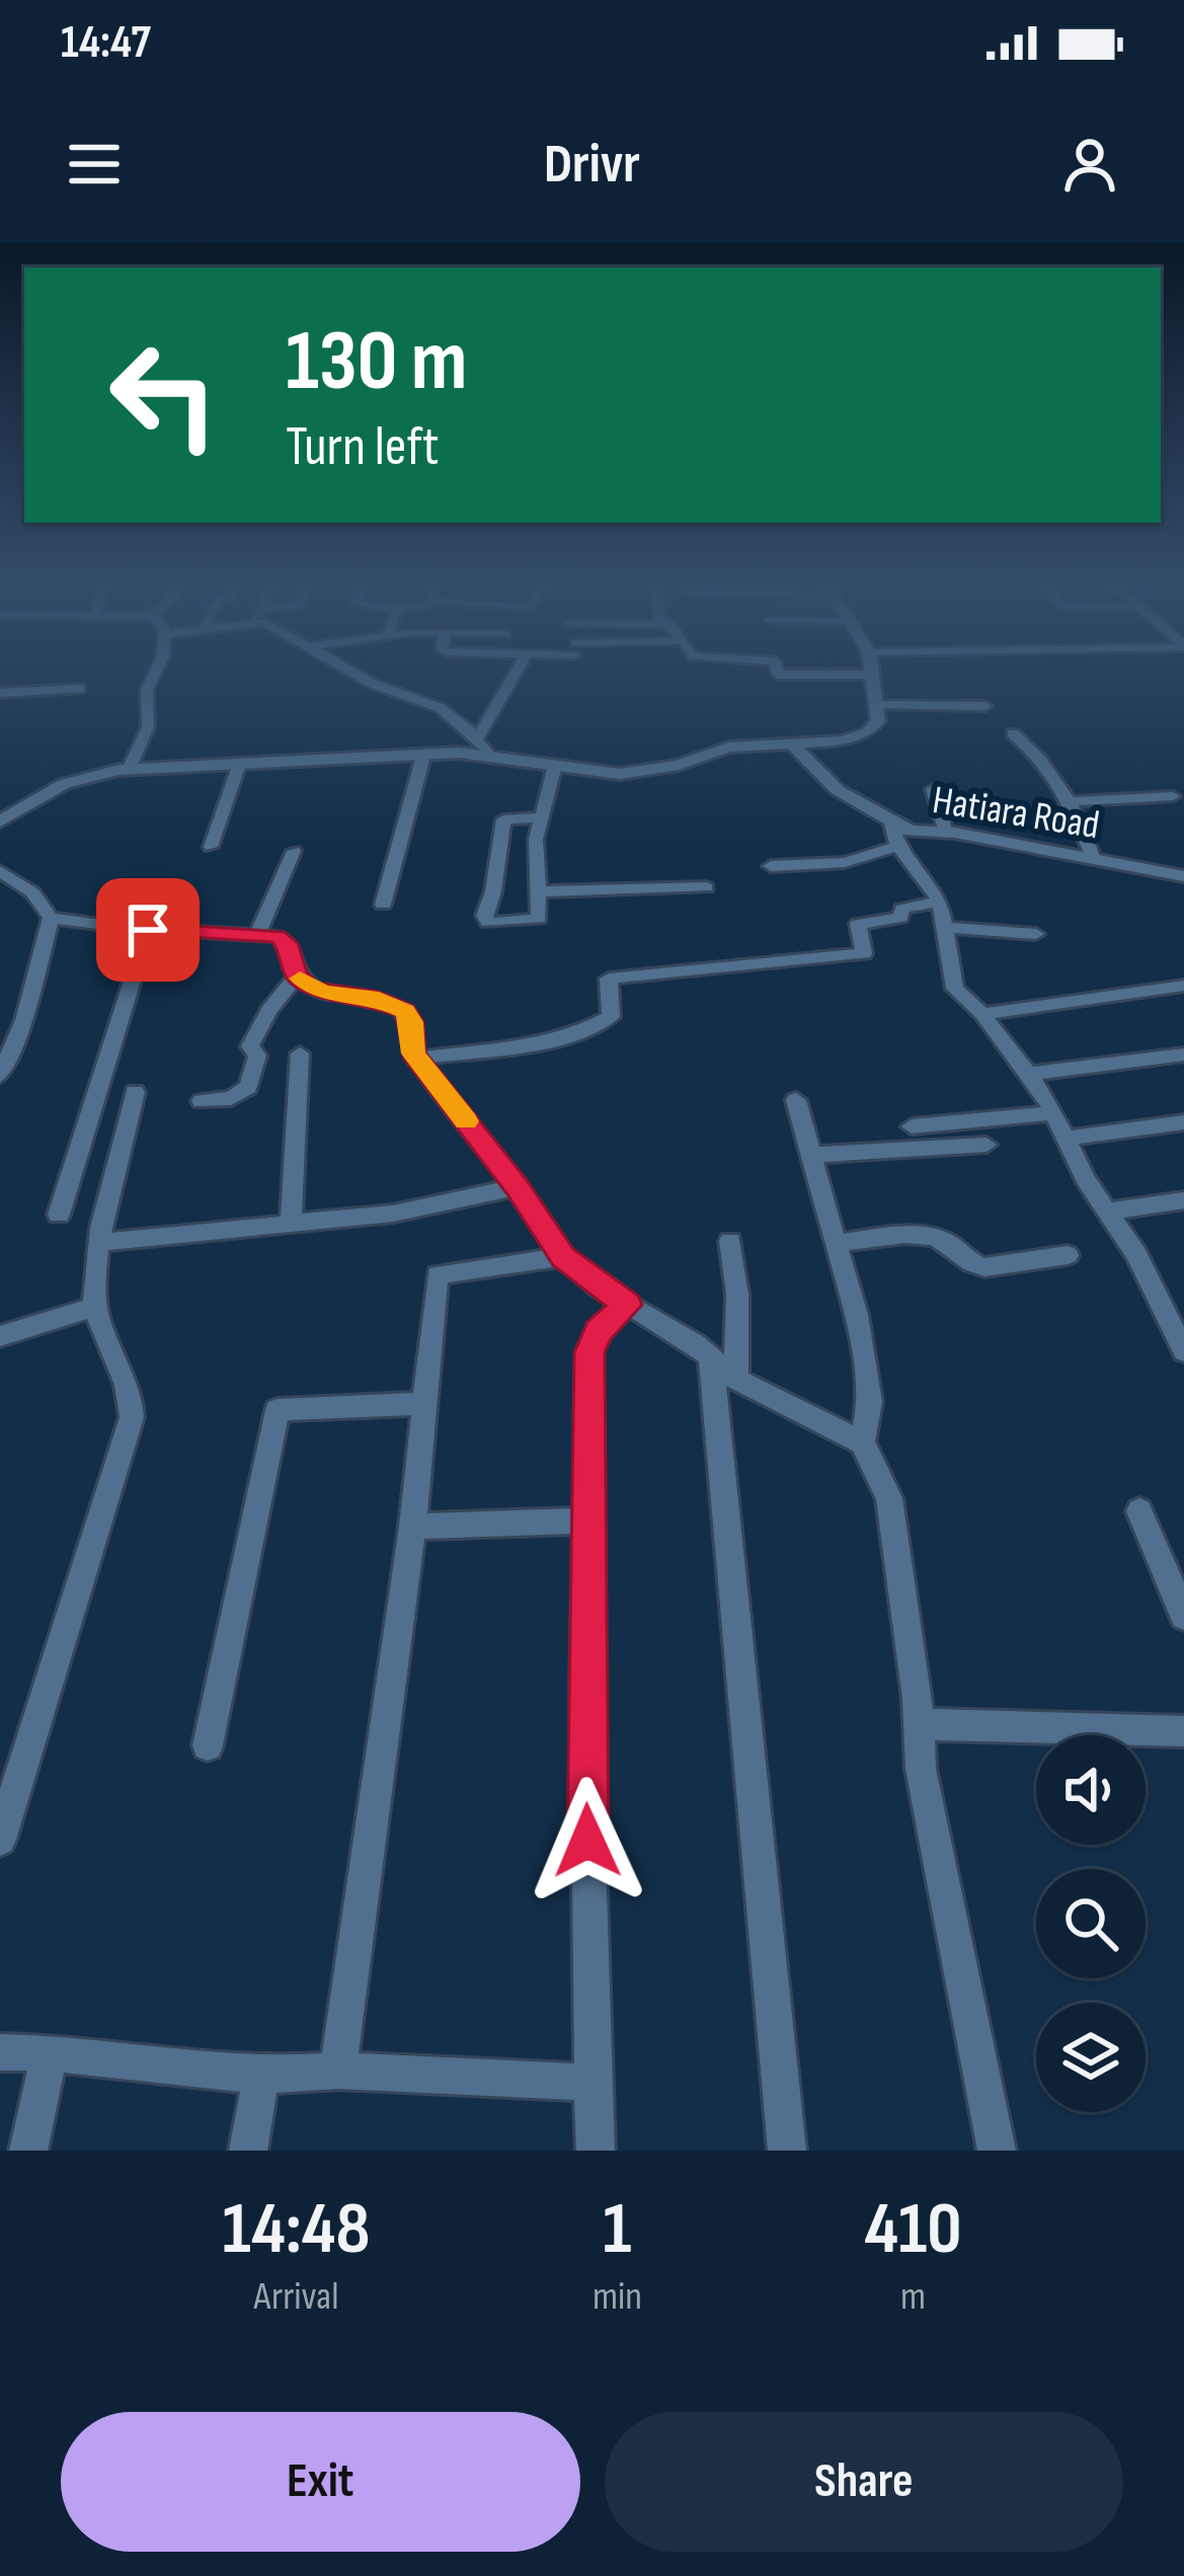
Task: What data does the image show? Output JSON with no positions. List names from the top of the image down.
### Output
{
  "streets": {
    "street": ["Hatiara Road"]
  },
  "page": {
    "status": "14:47",
    "header": "Drivr",
    "turn": ["130 m", "Turn left"],
    "eta": [
      "14:48",
      "Arrival",
      "1",
      "min",
      "410",
      "m"
    ],
    "buttons": ["Exit", "Share"]
  }
}
